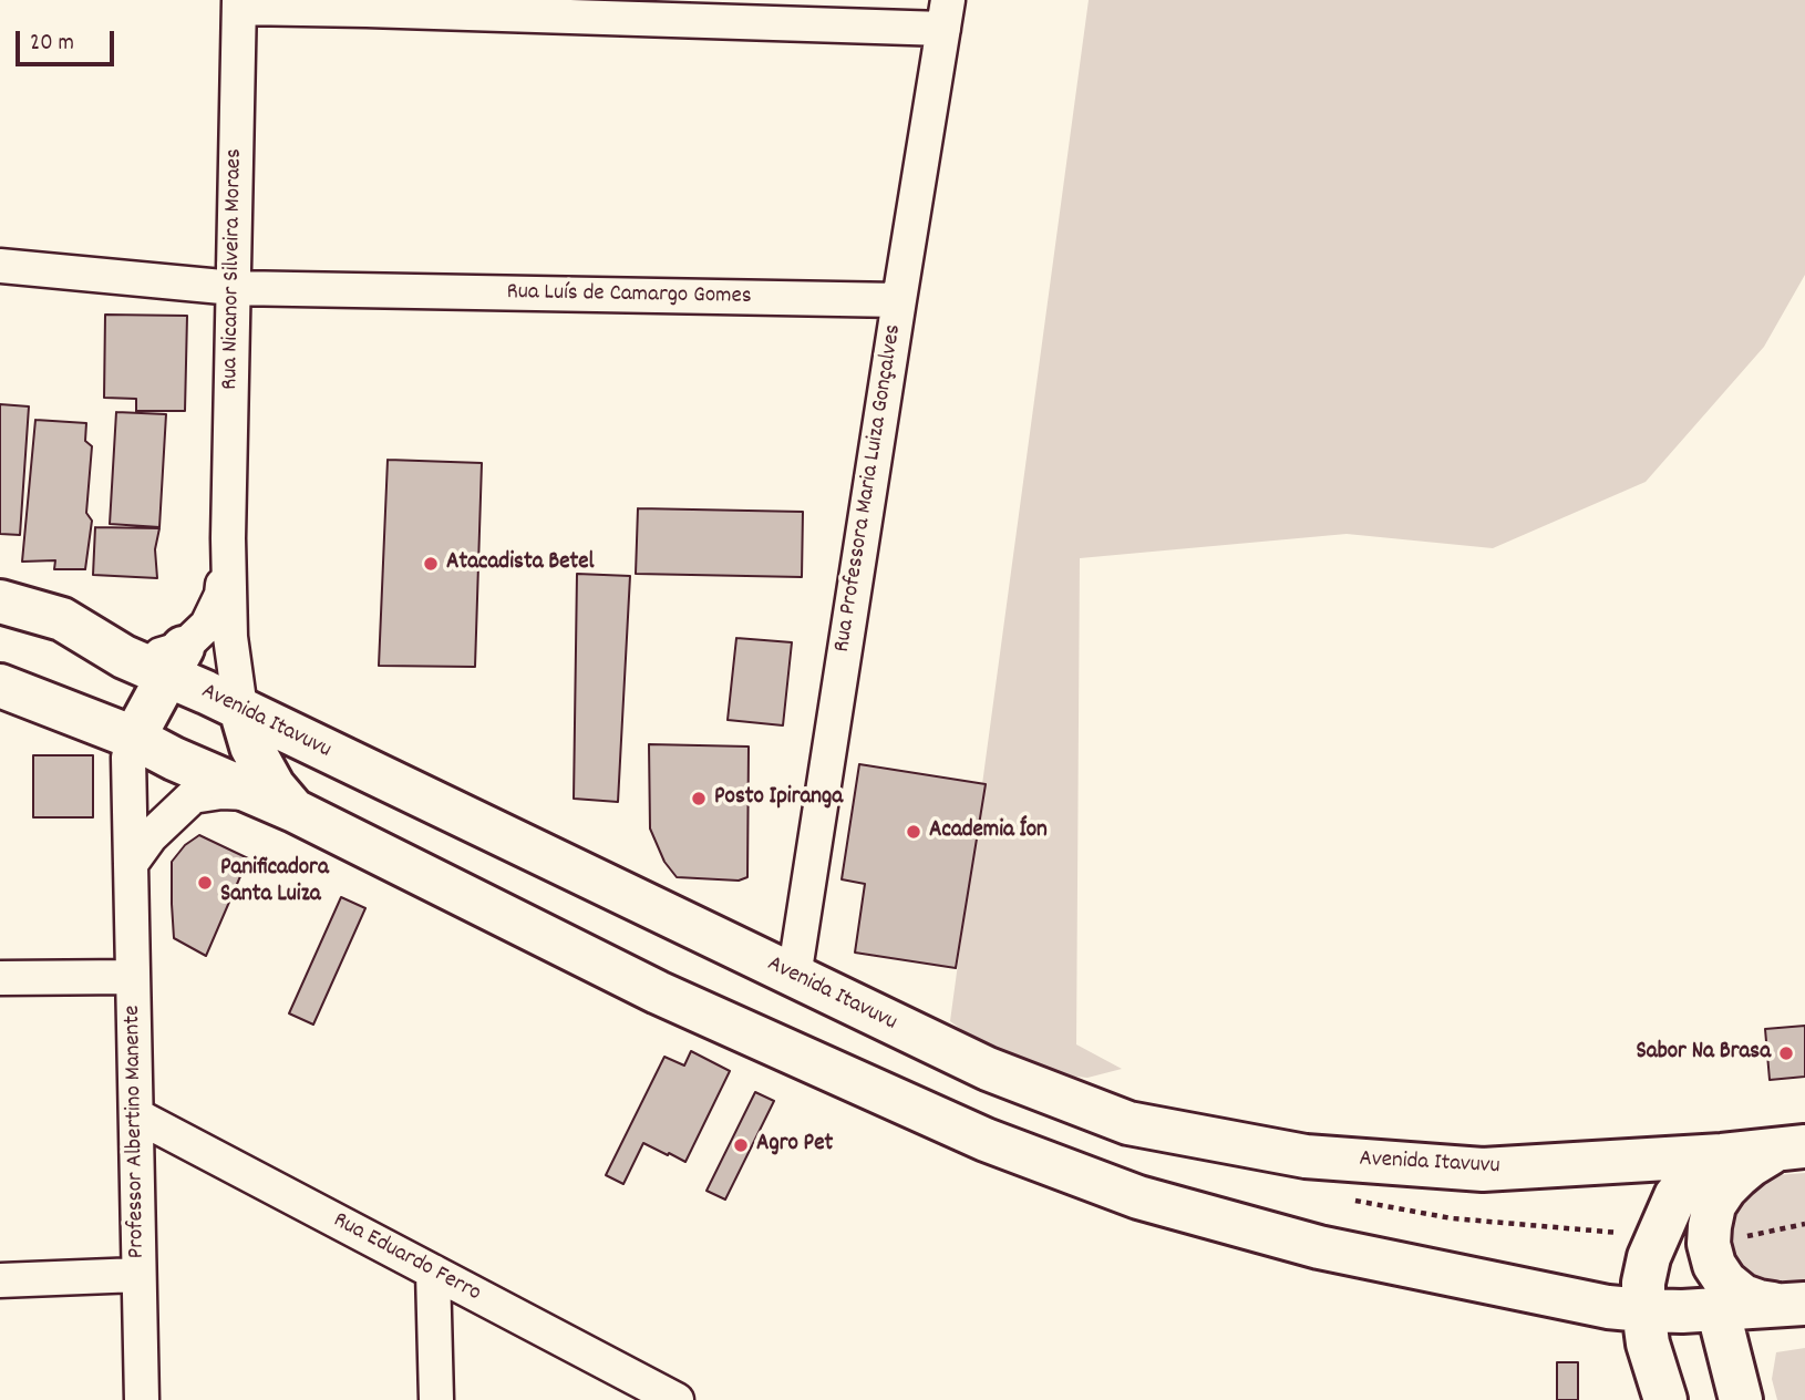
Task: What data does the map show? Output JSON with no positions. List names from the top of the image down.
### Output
{
  "streets": {
    "main road": ["Avenida Itavuvu"],
    "street": [
      "Rua Nicanor Silveira Moraes",
      "Rua Luís de Camargo Gomes",
      "Rua Professora Maria Luiza Gonçalves",
      "Professor Albertino Manente",
      "Rua Eduardo Ferro"
    ]
  },
  "crossings": [
    ["Rua Nicanor Silveira Moraes", "Rua Luís de Camargo Gomes"],
    ["Rua Nicanor Silveira Moraes", "Avenida Itavuvu"],
    ["Rua Luís de Camargo Gomes", "Rua Professora Maria Luiza Gonçalves"],
    ["Rua Professora Maria Luiza Gonçalves", "Avenida Itavuvu"],
    ["Professor Albertino Manente", "Rua Eduardo Ferro"]
  ],
  "places": [
    "Atacadista Betel",
    "Posto Ipiranga",
    "Academia Íon",
    "Panificadora Santa Luiza",
    "Sabor Na Brasa",
    "Agro Pet"
  ],
  "scale_bar": "20 m"
}
